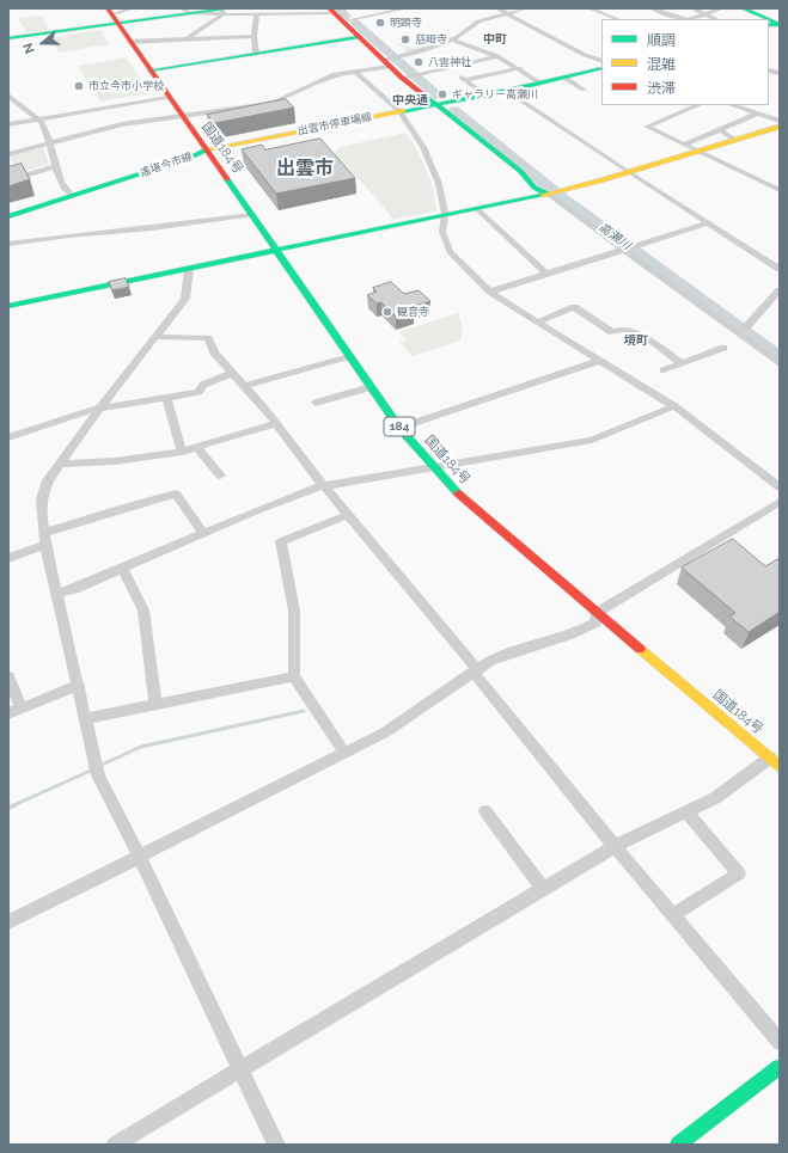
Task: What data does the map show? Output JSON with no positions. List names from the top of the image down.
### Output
{
  "streets": {
    "main road": [
      "出雲市停車場線",
      "国道184号",
      "遙堪今市線",
      "184"
    ]
  },
  "crossings": [
    ["出雲市停車場線", "国道184号"],
    ["出雲市停車場線", "遙堪今市線"],
    ["国道184号", "遙堪今市線"]
  ],
  "districts": [
    "中町",
    "中央通",
    "出雲市",
    "境町"
  ],
  "water": ["高瀬川"],
  "places": [
    "明顕寺",
    "慈眼寺",
    "八雲神社",
    "市立今市小学校",
    "ギャラリー高瀬川",
    "観音寺"
  ],
  "legend": ["順調", "混雑", "渋滞"],
  "north": "left"
}
